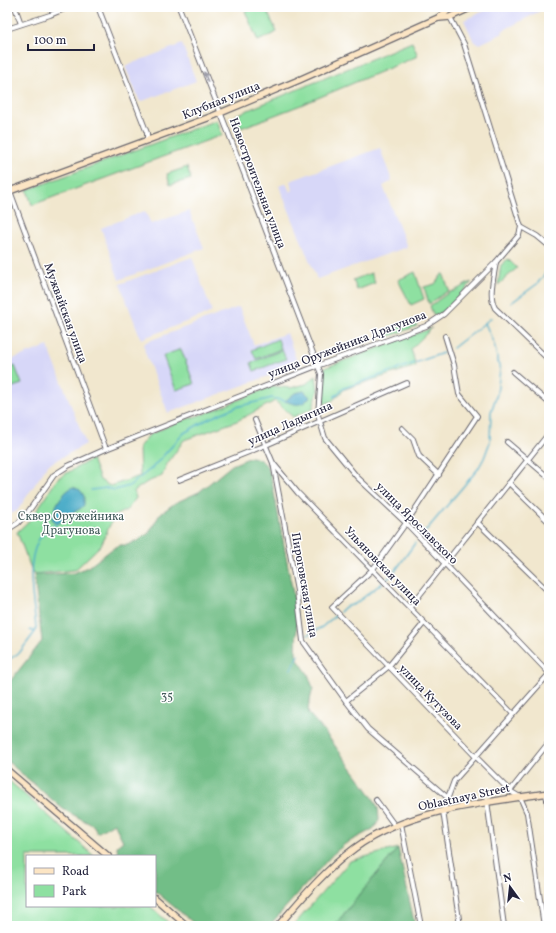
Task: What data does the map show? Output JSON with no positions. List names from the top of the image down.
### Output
{
  "streets": {
    "main road": ["Клубная улица", "Oblastnaya Street"],
    "street": [
      "Новостроительная улица",
      "Мужвайская улица",
      "улица Оружейника Драгунова",
      "улица Ладыгина",
      "улица Ярославского",
      "Ульяновская улица",
      "Пироговская улица",
      "улица Кутузова"
    ]
  },
  "crossings": [
    ["Клубная улица", "Новостроительная улица"],
    ["Клубная улица", "Мужвайская улица"],
    ["Новостроительная улица", "улица Оружейника Драгунова"],
    ["Новостроительная улица", "улица Ярославского"],
    ["Мужвайская улица", "улица Оружейника Драгунова"],
    ["улица Оружейника Драгунова", "улица Ярославского"],
    ["улица Ладыгина", "улица Ярославского"],
    ["улица Ладыгина", "Ульяновская улица"],
    ["Ульяновская улица", "Пироговская улица"],
    ["Ульяновская улица", "улица Кутузова"],
    ["улица Кутузова", "Oblastnaya Street"]
  ],
  "parks": ["Сквер Оружейника Драгунова", "35"],
  "legend": ["Road", "Park"],
  "scale_bar": "100 m",
  "north": "top"
}
